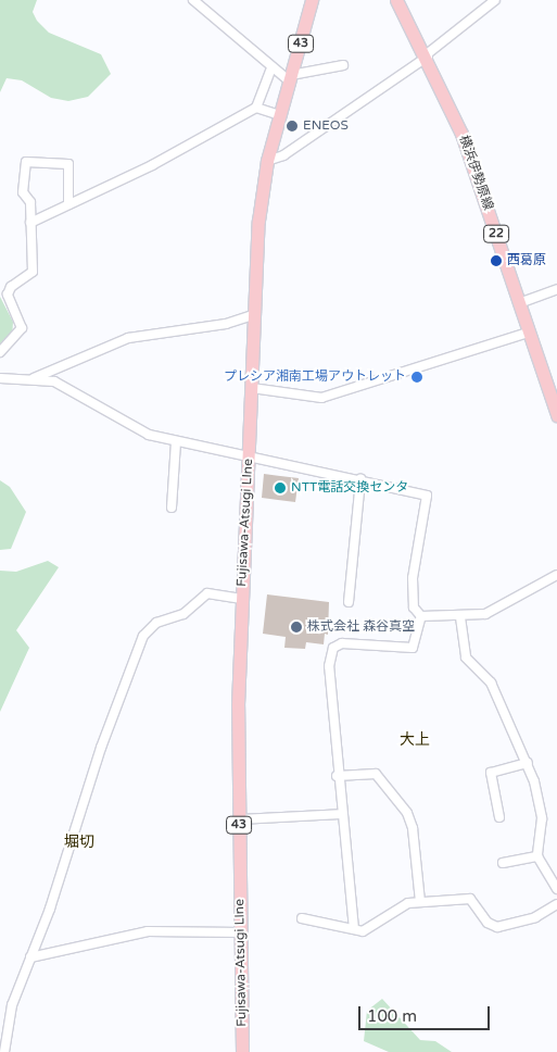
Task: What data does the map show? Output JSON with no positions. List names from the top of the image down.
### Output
{
  "streets": {
    "main road": [
      "43",
      "横浜伊勢原線",
      "22",
      "Fujisawa-Atsugi LIne"
    ]
  },
  "districts": ["大上", "堀切"],
  "places": [
    "ENEOS",
    "西葛原",
    "プレシア湘南工場アウトレット",
    "NTT電話交換センタ",
    "株式会社 森谷真空"
  ],
  "scale_bar": "100 m"
}
